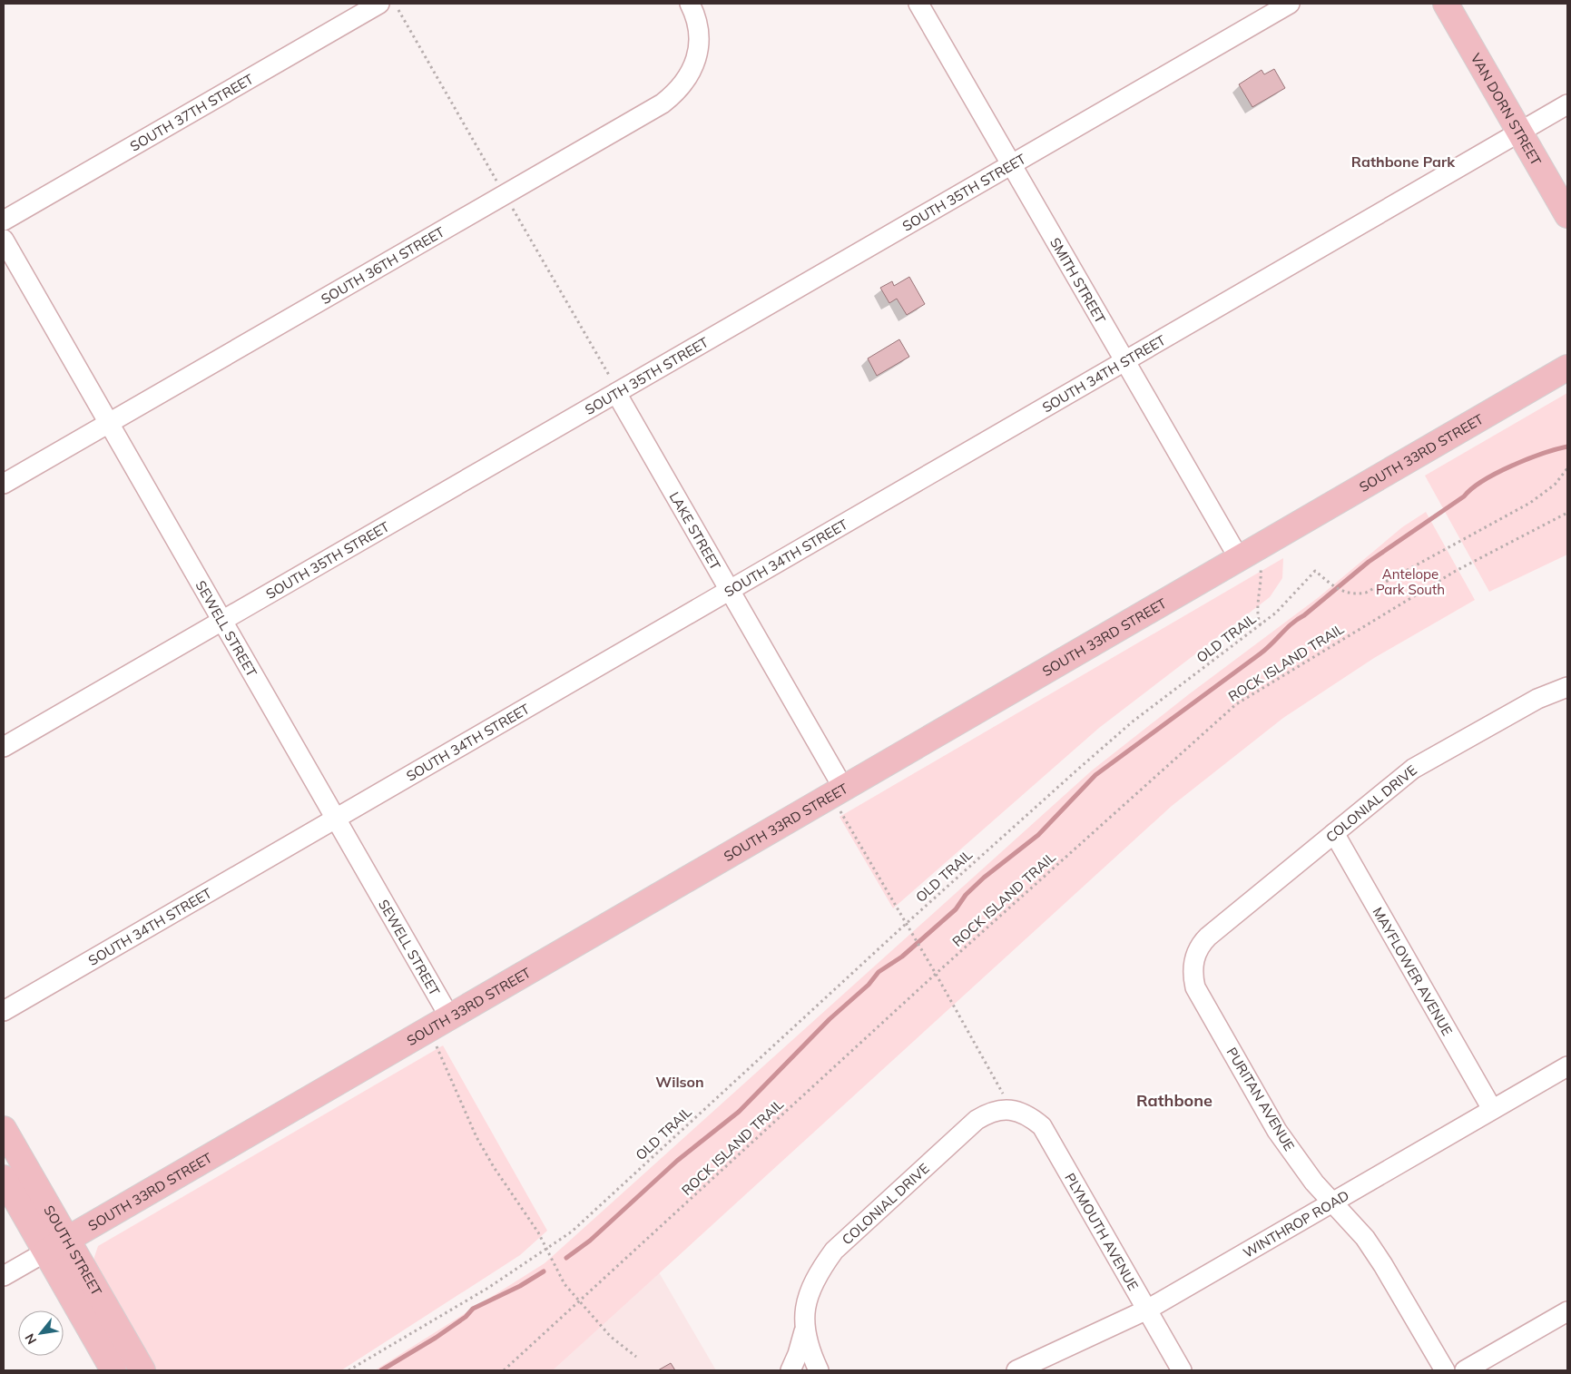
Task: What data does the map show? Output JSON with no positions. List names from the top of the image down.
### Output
{
  "streets": {
    "main road": ["VAN DORN STREET", "SOUTH 33RD STREET", "SOUTH STREET"],
    "street": [
      "SOUTH 37TH STREET",
      "SOUTH 35TH STREET",
      "SOUTH 36TH STREET",
      "SMITH STREET",
      "SOUTH 34TH STREET",
      "LAKE STREET",
      "SEWELL STREET",
      "COLONIAL DRIVE",
      "MAYFLOWER AVENUE",
      "PURITAN AVENUE",
      "WINTHROP ROAD",
      "PLYMOUTH AVENUE"
    ],
    "path": ["OLD TRAIL", "ROCK ISLAND TRAIL"]
  },
  "crossings": [
    ["VAN DORN STREET", "SOUTH 34TH STREET"],
    ["SOUTH 35TH STREET", "SMITH STREET"],
    ["SOUTH 35TH STREET", "LAKE STREET"],
    ["SOUTH 35TH STREET", "SEWELL STREET"],
    ["SOUTH 36TH STREET", "SEWELL STREET"],
    ["SMITH STREET", "SOUTH 34TH STREET"],
    ["SMITH STREET", "SOUTH 33RD STREET"],
    ["SOUTH 34TH STREET", "LAKE STREET"],
    ["SOUTH 34TH STREET", "SEWELL STREET"],
    ["SOUTH 33RD STREET", "LAKE STREET"],
    ["SOUTH 33RD STREET", "SEWELL STREET"],
    ["SOUTH 33RD STREET", "SOUTH STREET"],
    ["COLONIAL DRIVE", "MAYFLOWER AVENUE"],
    ["COLONIAL DRIVE", "PURITAN AVENUE"],
    ["COLONIAL DRIVE", "PLYMOUTH AVENUE"],
    ["MAYFLOWER AVENUE", "WINTHROP ROAD"],
    ["PURITAN AVENUE", "WINTHROP ROAD"],
    ["WINTHROP ROAD", "PLYMOUTH AVENUE"]
  ],
  "districts": ["Rathbone Park", "Wilson", "Rathbone"],
  "parks": ["Antelope Park South"],
  "north": "bottom left"
}
